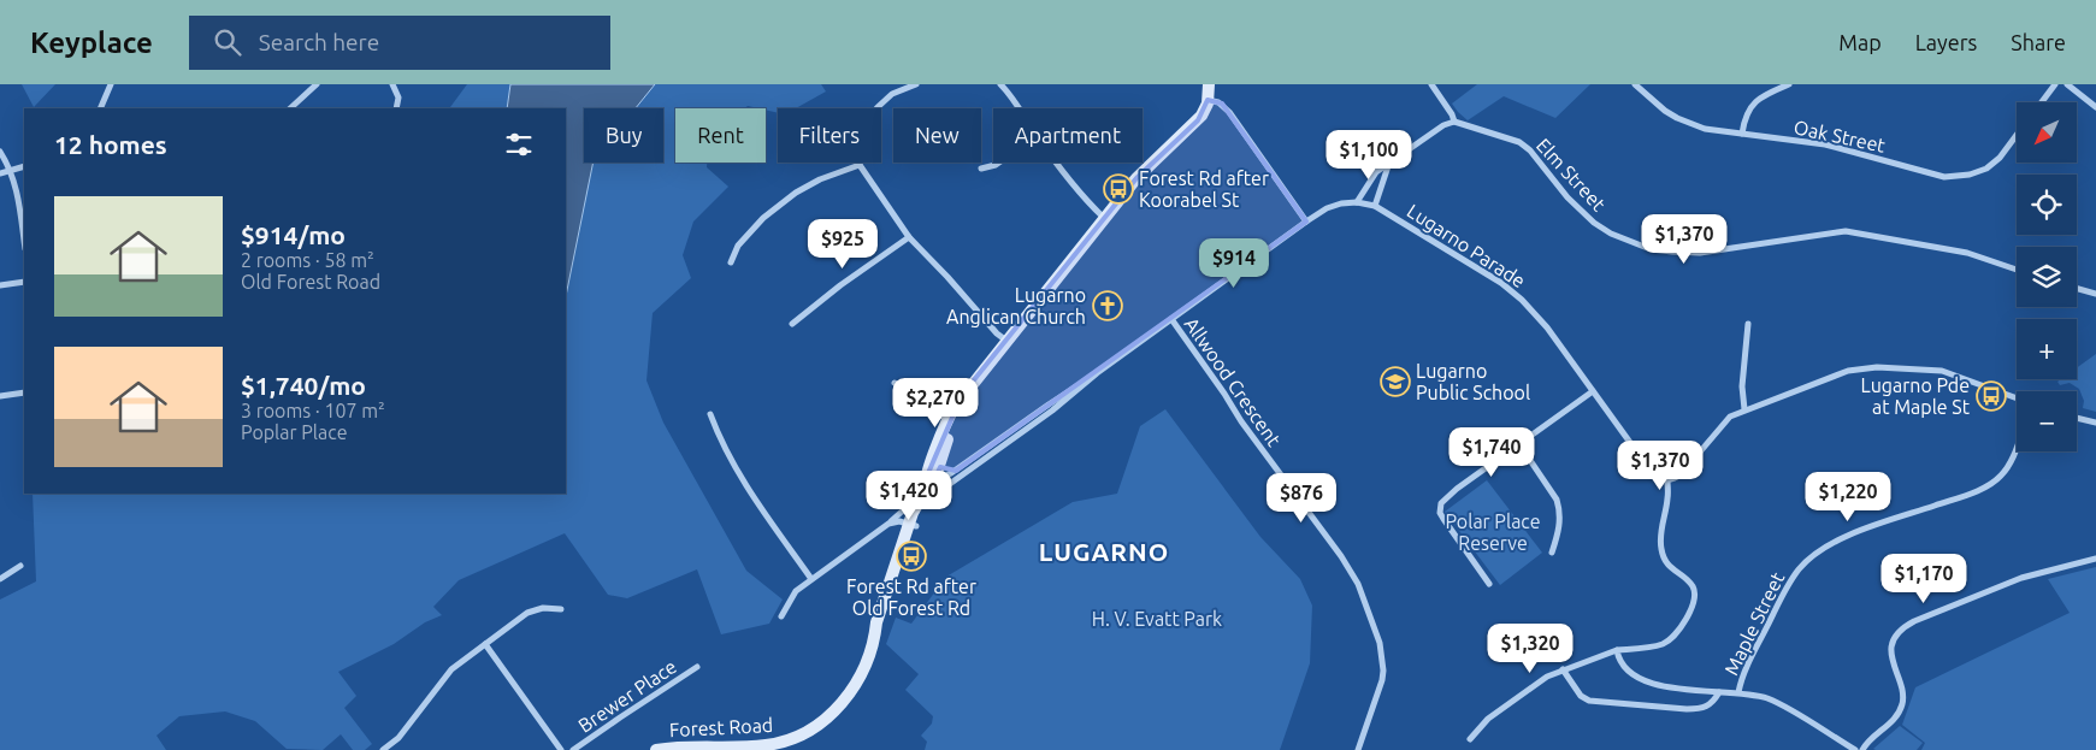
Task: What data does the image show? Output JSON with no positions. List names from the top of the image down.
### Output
{
  "streets": {
    "street": [
      "Oak Street",
      "Elm Street",
      "Lugarno Parade",
      "Allwood Crescent",
      "Maple Street",
      "Brewer Place",
      "Forest Road"
    ]
  },
  "districts": ["LUGARNO"],
  "parks": ["Polar Place Reserve", "H. V. Evatt Park"],
  "places": {
    "bus stop": ["Forest Rd after Koorabel St", "Lugarno Pde at Maple St", "Forest Rd after Old Forest Rd"],
    "church": ["Lugarno Anglican Church"],
    "school or university": ["Lugarno Public School"]
  },
  "north": "bottom left",
  "page": {
    "header": "Keyplace",
    "search": "Search here",
    "nav": ["Map", "Layers", "Share"],
    "map_buttons": ["+", "−"],
    "chip": [
      "Buy",
      "Rent",
      "Filters",
      "New",
      "Apartment"
    ],
    "heading": "12 homes",
    "price": [
      "$1,100",
      "$1,370",
      "$925",
      "$914",
      "$2,270",
      "$1,740",
      "$1,370",
      "$1,420",
      "$1,220",
      "$876",
      "$1,170",
      "$1,320"
    ],
    "list": [
      {
        "name": "$914/mo",
        "note": "2 rooms · 58 m² · Old Forest Road"
      },
      {
        "name": "$1,740/mo",
        "note": "3 rooms · 107 m² · Poplar Place"
      }
    ]
  }
}
